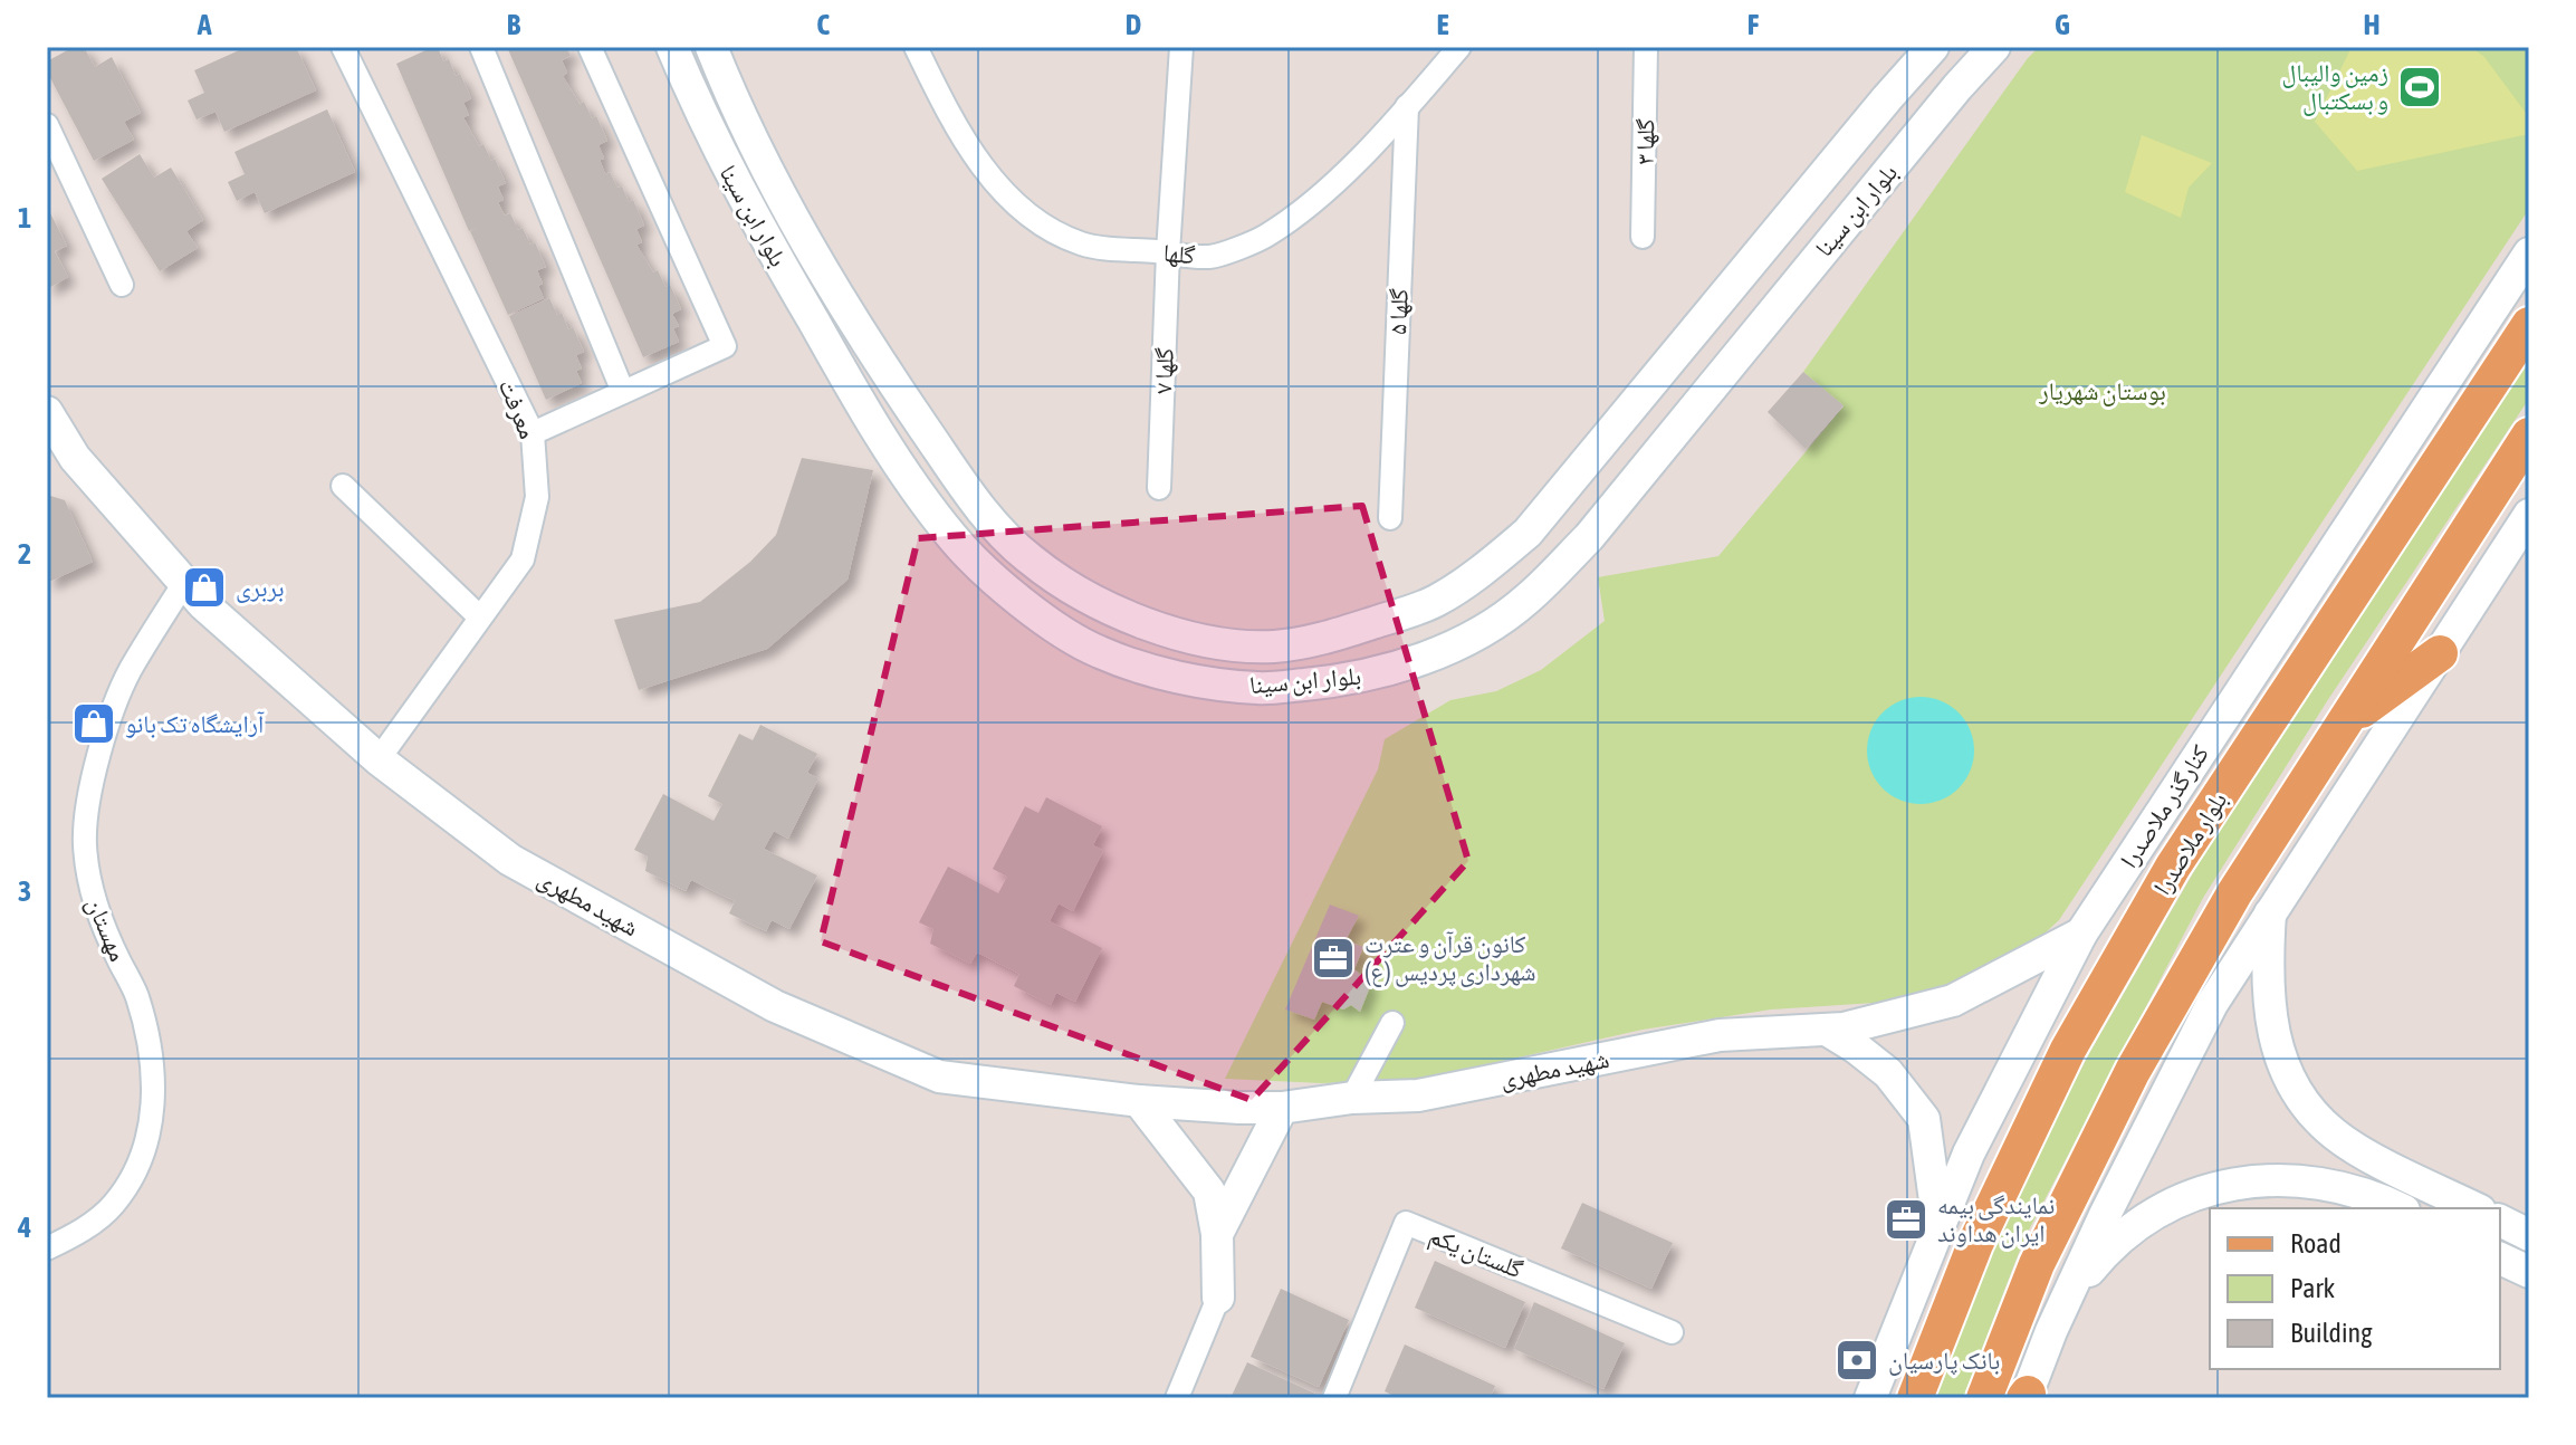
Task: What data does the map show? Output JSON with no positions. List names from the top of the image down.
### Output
{
  "streets": {
    "main road": [
      "بلوار ابن سینا",
      "کنارگذر ملاصدرا",
      "بلوار ملاصدرا",
      "شهید مطهری"
    ],
    "street": [
      "گلها ۳",
      "گلها",
      "گلها ۵",
      "گلها ۷",
      "معرفت",
      "مهستان",
      "گلستان یکم"
    ]
  },
  "crossings": [
    ["گلها", "گلها ۵"],
    ["گلها", "گلها ۷"],
    ["معرفت", "شهید مطهری"],
    ["کنارگذر ملاصدرا", "شهید مطهری"],
    ["شهید مطهری", "مهستان"]
  ],
  "parks": ["بوستان شهریار"],
  "places": {
    "sports": ["زمین والیبال و بسکتبال"],
    "shop": ["بربری", "آرایشگاه تک بانو"],
    "office": ["کانون قرآن و عترت (ع) شهرداری پردیس", "نمایندگی بیمه ایران هداوند"],
    "bank": ["بانک پارسیان"]
  },
  "legend": ["Road", "Park", "Building"],
  "grid": {
    "columns": [
      "A",
      "B",
      "C",
      "D",
      "E",
      "F",
      "G",
      "H"
    ],
    "rows": [
      "1",
      "2",
      "3",
      "4"
    ]
  }
}
